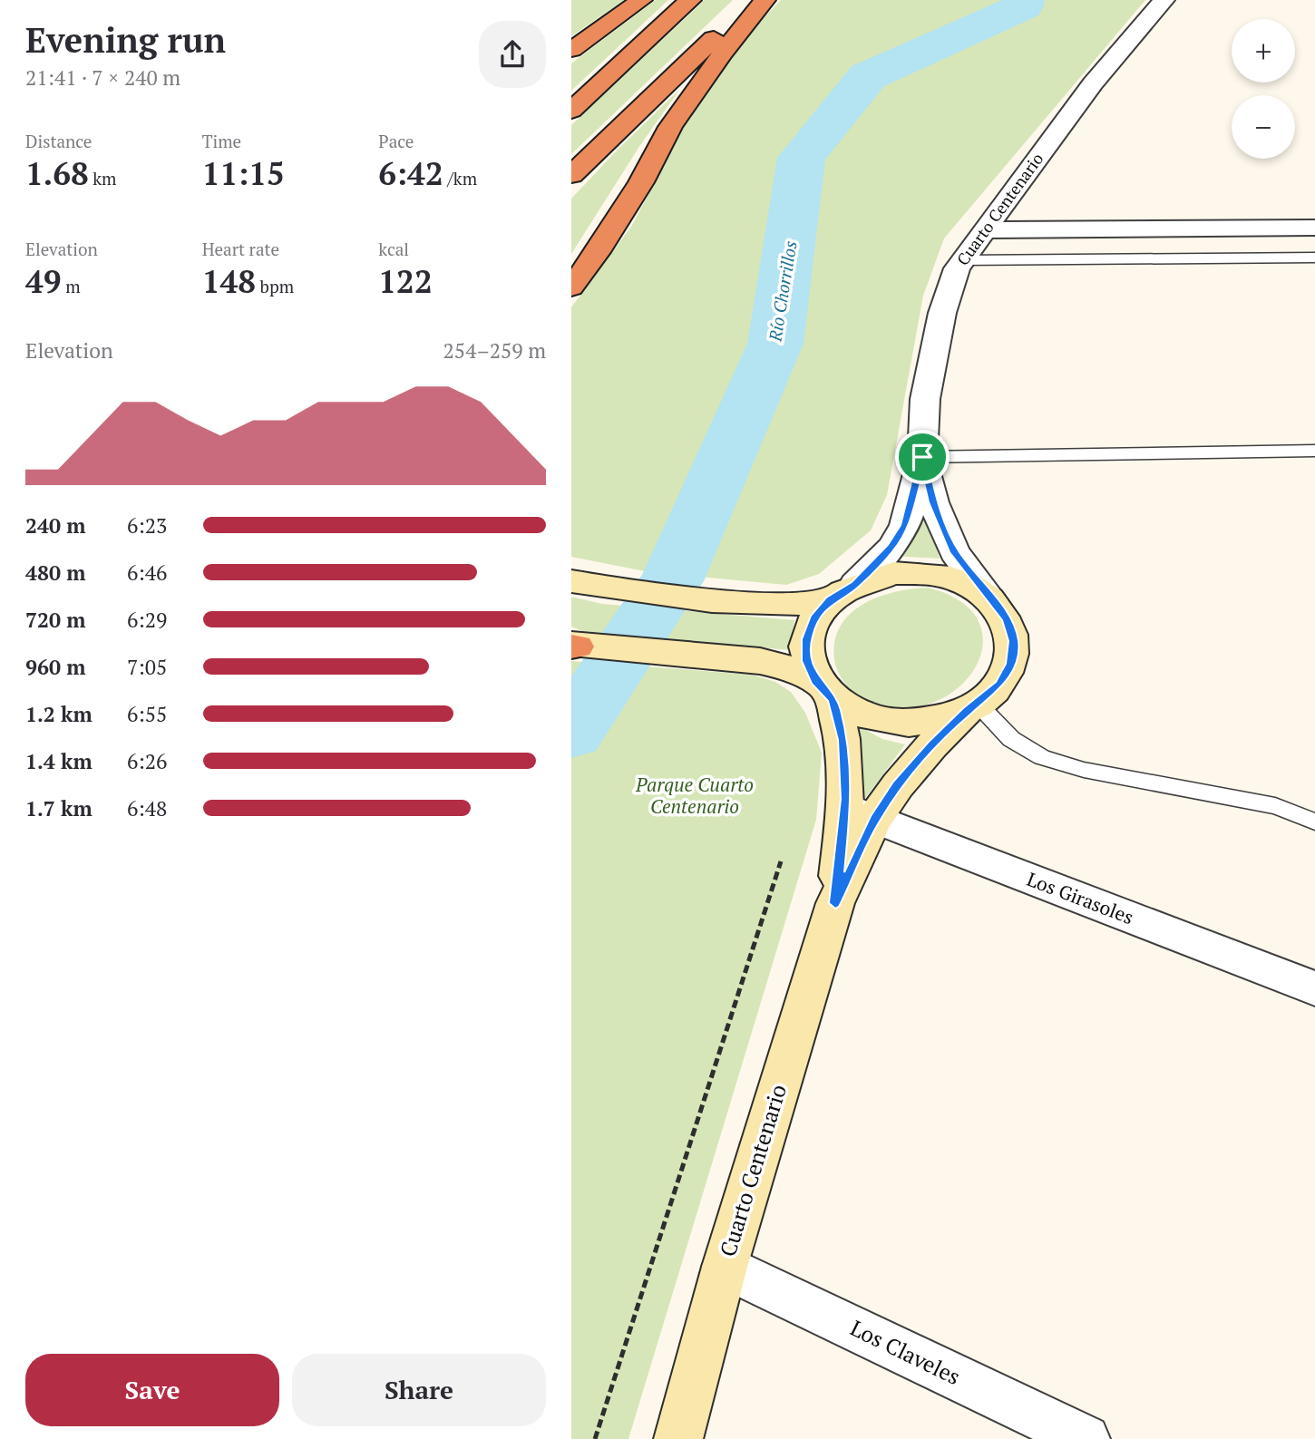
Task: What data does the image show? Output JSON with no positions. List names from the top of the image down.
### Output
{
  "streets": {
    "main road": ["Cuarto Centenario"],
    "street": ["Los Girasoles", "Los Claveles"]
  },
  "crossings": [
    ["Cuarto Centenario", "Los Girasoles"],
    ["Cuarto Centenario", "Los Claveles"]
  ],
  "water": ["Río Chorrillos"],
  "parks": ["Parque Cuarto Centenario"],
  "page": {
    "heading": ["Evening run", "21:41 · 7 × 240 m"],
    "map_buttons": ["+", "−"],
    "stats": [
      ["Distance", "1.68 km"],
      ["Time", "11:15"],
      ["Pace", "6:42 /km"],
      ["Elevation", "49 m"],
      ["Heart rate", "148 bpm"],
      ["kcal", "122"]
    ],
    "chart": ["Elevation", "254–259 m"],
    "list": [
      {
        "name": "240 m",
        "note": "6:23"
      },
      {
        "name": "480 m",
        "note": "6:46"
      },
      {
        "name": "720 m",
        "note": "6:29"
      },
      {
        "name": "960 m",
        "note": "7:05"
      },
      {
        "name": "1.2 km",
        "note": "6:55"
      },
      {
        "name": "1.4 km",
        "note": "6:26"
      },
      {
        "name": "1.7 km",
        "note": "6:48"
      }
    ],
    "buttons": ["Save", "Share"]
  }
}
